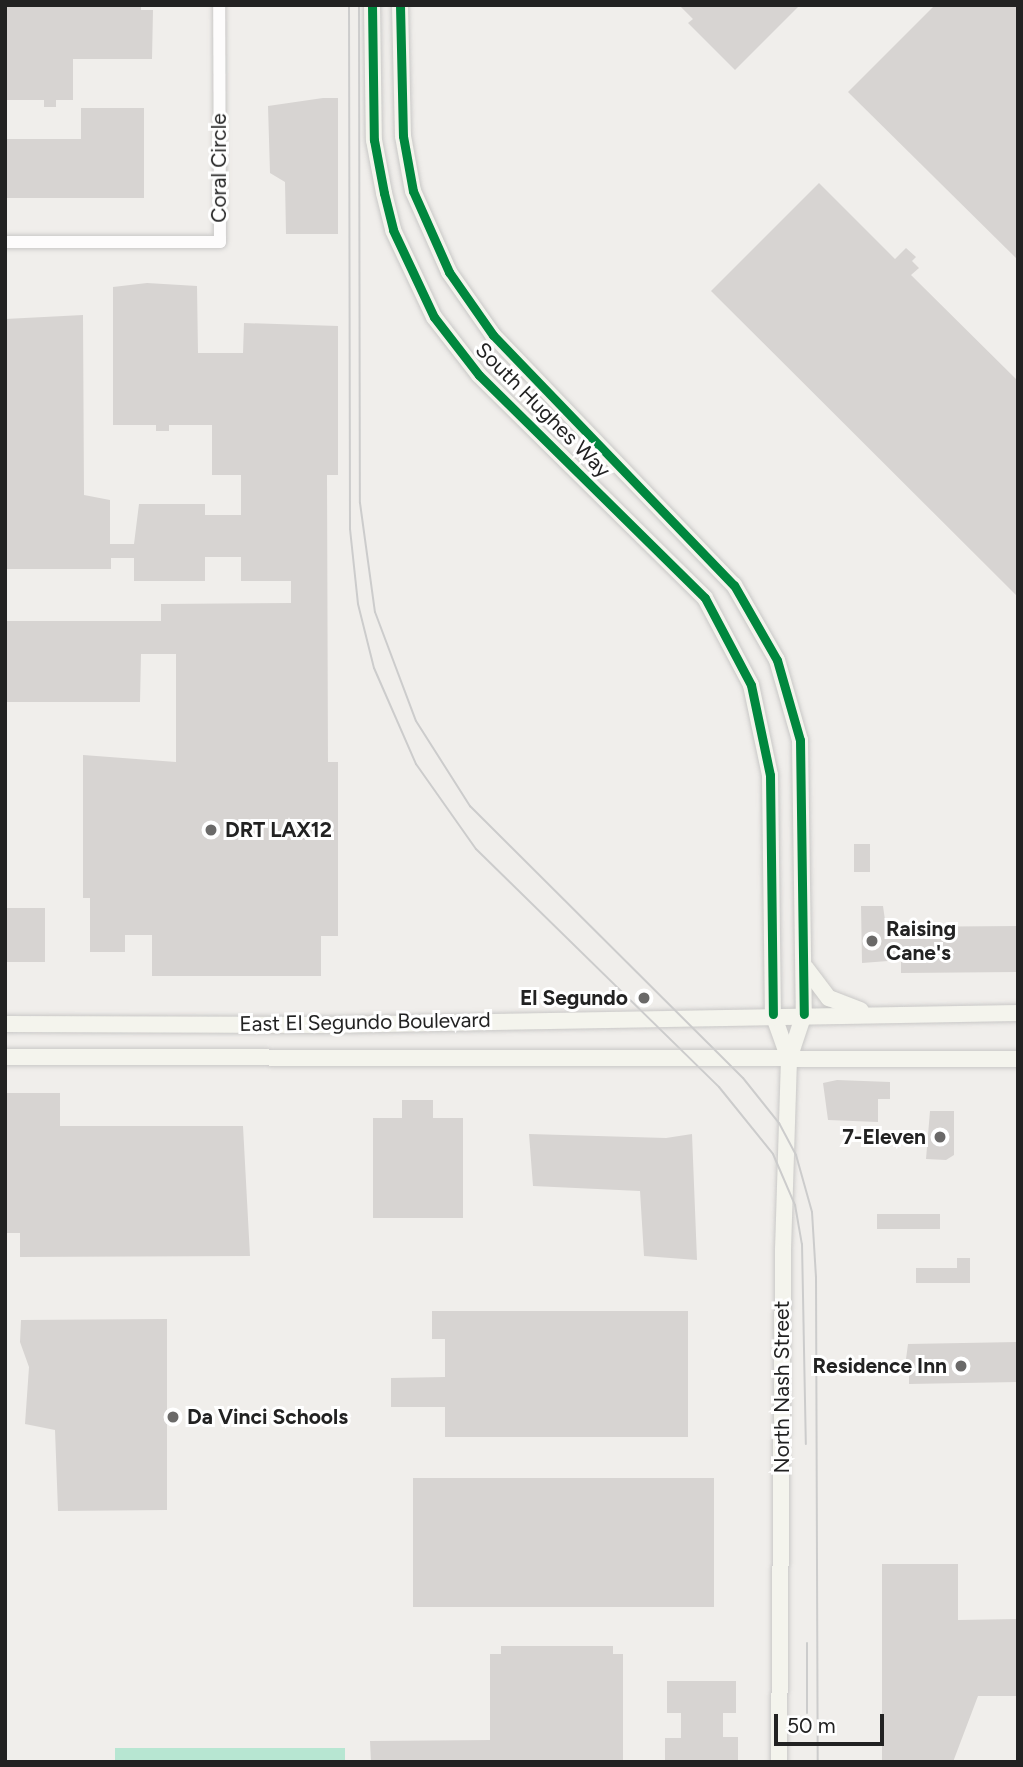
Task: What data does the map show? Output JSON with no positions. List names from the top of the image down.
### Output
{
  "streets": {
    "street": [
      "Coral Circle",
      "South Hughes Way",
      "East El Segundo Boulevard",
      "North Nash Street"
    ]
  },
  "crossings": [
    ["South Hughes Way", "East El Segundo Boulevard"],
    ["South Hughes Way", "North Nash Street"],
    ["East El Segundo Boulevard", "North Nash Street"]
  ],
  "places": [
    "DRT LAX12",
    "Raising Cane's",
    "El Segundo",
    "7-Eleven",
    "Residence Inn",
    "Da Vinci Schools"
  ],
  "scale_bar": "50 m"
}
